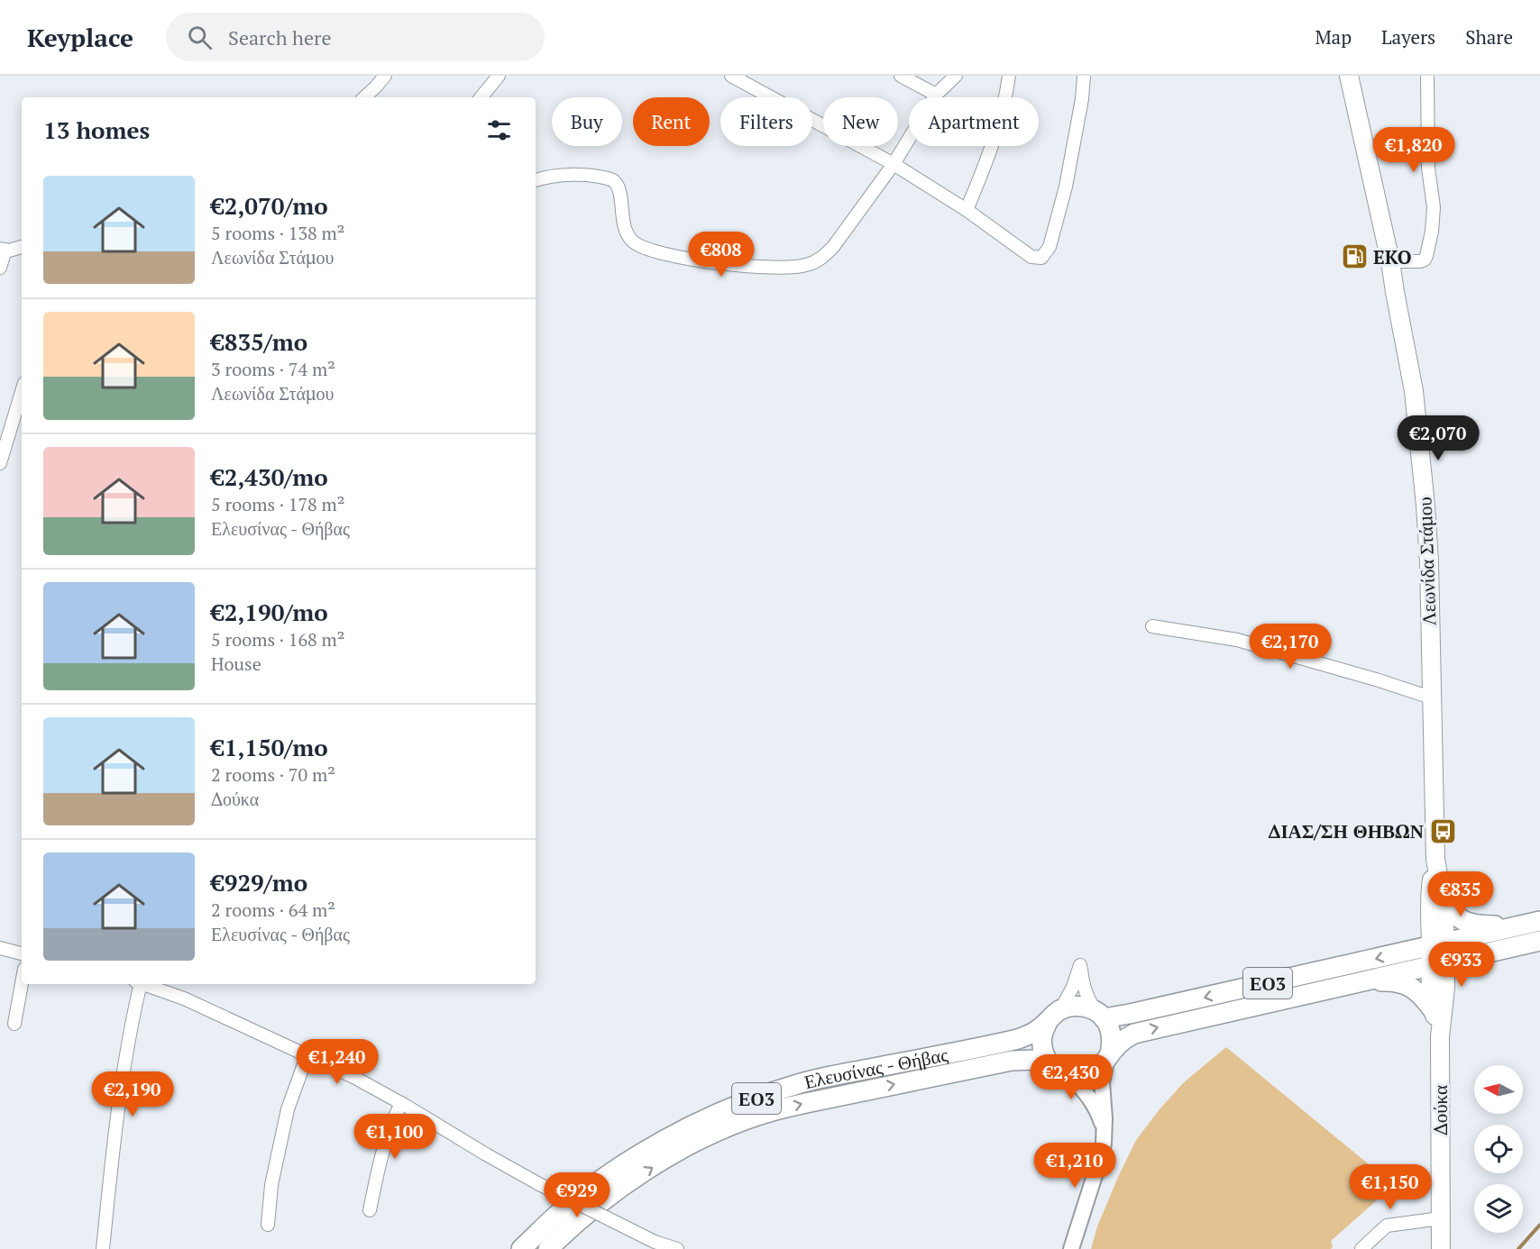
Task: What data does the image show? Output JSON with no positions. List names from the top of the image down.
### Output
{
  "streets": {
    "main road": [
      "Λεωνίδα Στάμου",
      "ΕΟ3",
      "Ελευσίνας - Θήβας",
      "Δούκα"
    ]
  },
  "crossings": [
    ["Λεωνίδα Στάμου", "ΕΟ3"],
    ["Λεωνίδα Στάμου", "Ελευσίνας - Θήβας"],
    ["Λεωνίδα Στάμου", "Δούκα"],
    ["ΕΟ3", "Ελευσίνας - Θήβας"],
    ["ΕΟ3", "Δούκα"],
    ["Ελευσίνας - Θήβας", "Δούκα"]
  ],
  "places": {
    "fuel station": ["EKO"],
    "bus stop": ["ΔΙΑΣ/ΣΗ ΘΗΒΩΝ"]
  },
  "north": "left",
  "page": {
    "header": "Keyplace",
    "search": "Search here",
    "nav": ["Map", "Layers", "Share"],
    "chip": [
      "Buy",
      "Rent",
      "Filters",
      "New",
      "Apartment"
    ],
    "heading": "13 homes",
    "price": [
      "€1,820",
      "€808",
      "€2,070",
      "€2,170",
      "€835",
      "€933",
      "€1,240",
      "€2,430",
      "€2,190",
      "€1,100",
      "€1,210",
      "€1,150",
      "€929"
    ],
    "list": [
      {
        "name": "€2,070/mo",
        "note": "5 rooms · 138 m² · Λεωνίδα Στάμου"
      },
      {
        "name": "€835/mo",
        "note": "3 rooms · 74 m² · Λεωνίδα Στάμου"
      },
      {
        "name": "€2,430/mo",
        "note": "5 rooms · 178 m² · Ελευσίνας - Θήβας"
      },
      {
        "name": "€2,190/mo",
        "note": "5 rooms · 168 m² · House"
      },
      {
        "name": "€1,150/mo",
        "note": "2 rooms · 70 m² · Δούκα"
      },
      {
        "name": "€929/mo",
        "note": "2 rooms · 64 m² · Ελευσίνας - Θήβας"
      }
    ]
  }
}
